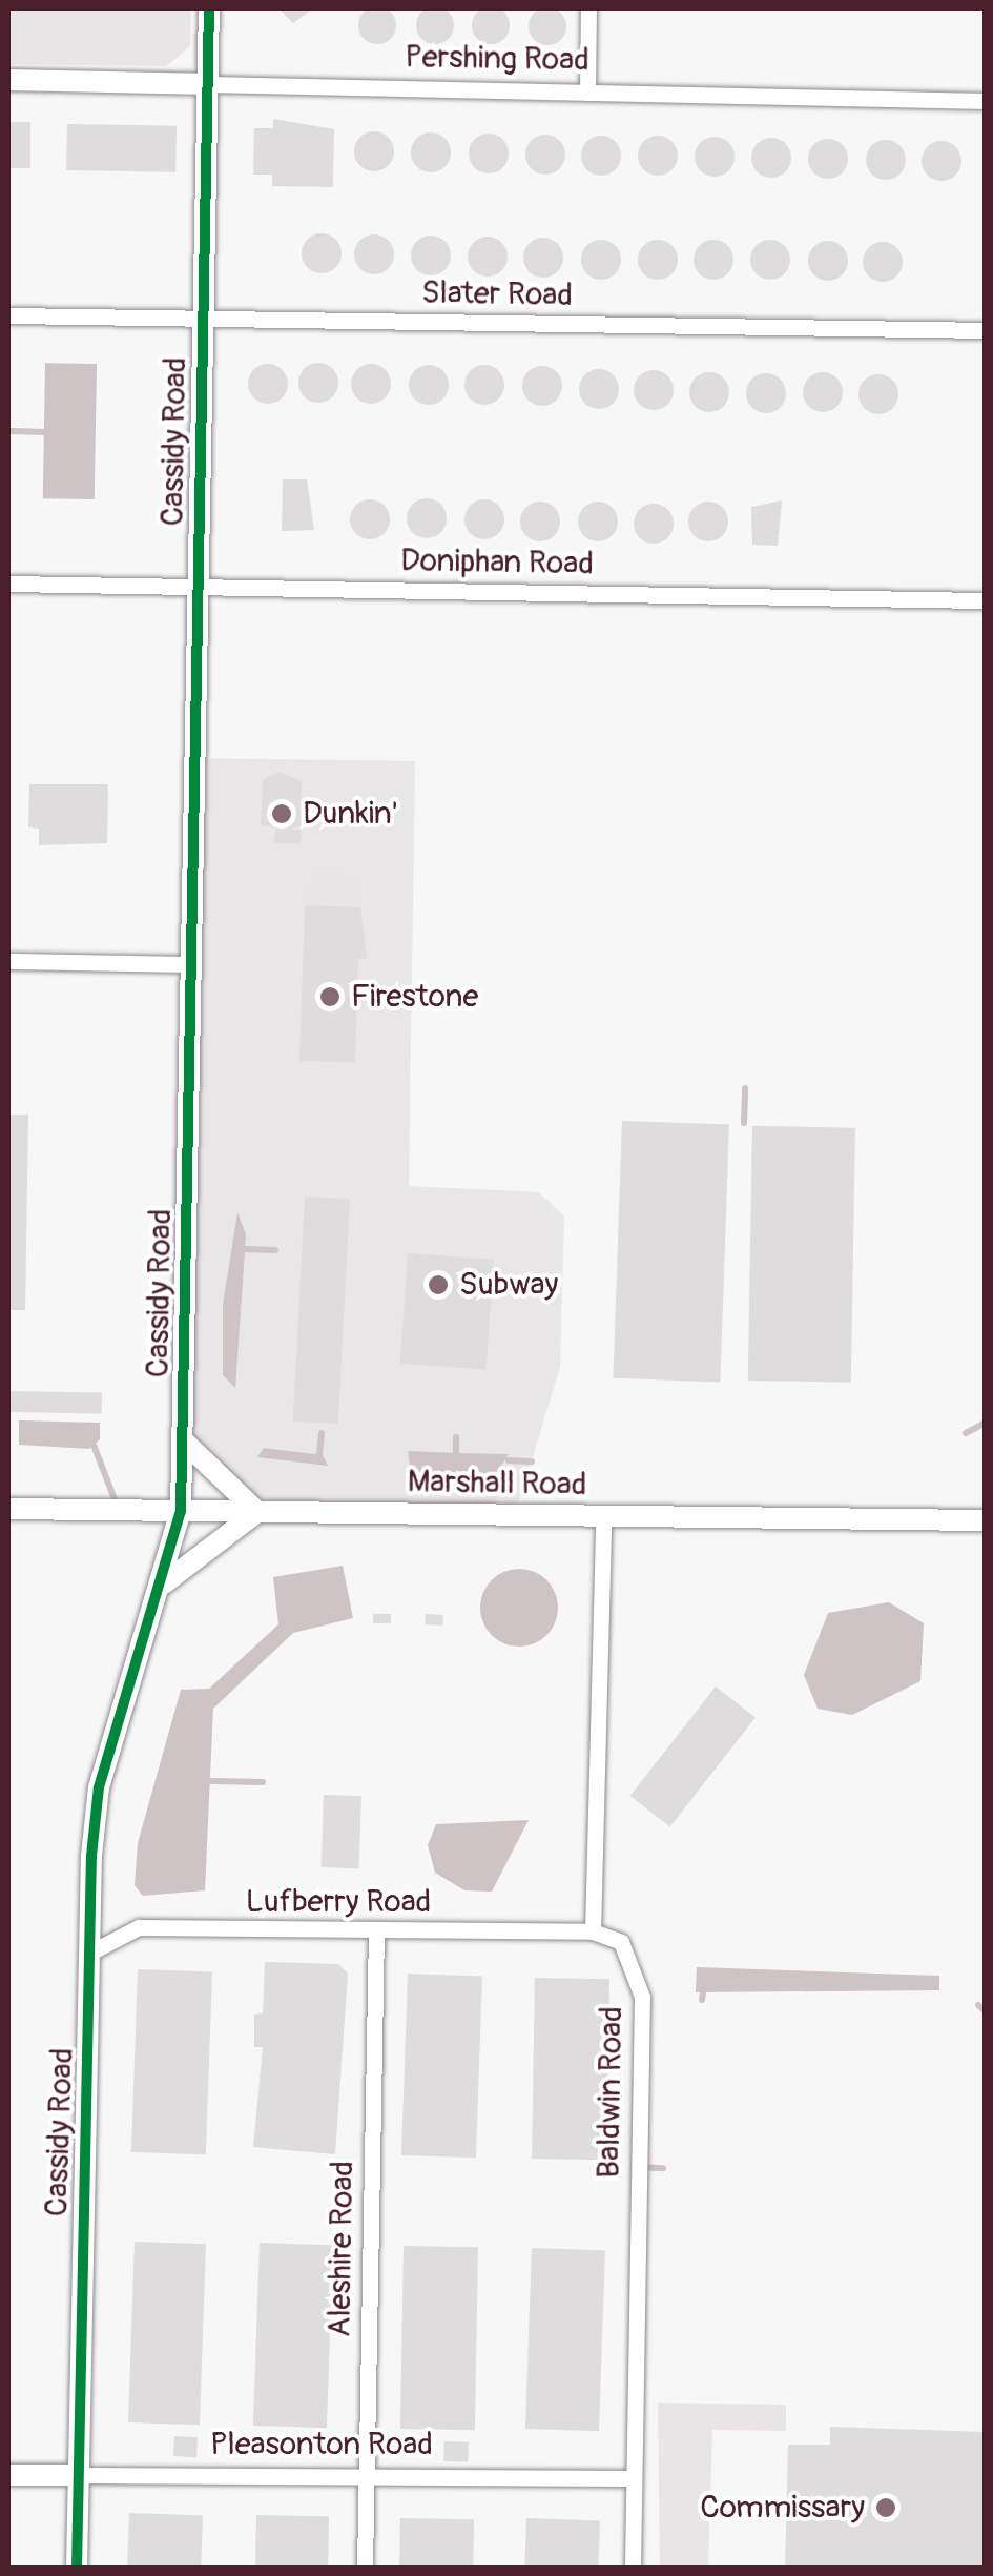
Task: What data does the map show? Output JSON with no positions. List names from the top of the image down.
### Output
{
  "streets": {
    "street": [
      "Pershing Road",
      "Slater Road",
      "Cassidy Road",
      "Doniphan Road",
      "Marshall Road",
      "Lufberry Road",
      "Baldwin Road",
      "Aleshire Road",
      "Pleasonton Road"
    ]
  },
  "crossings": [
    ["Pershing Road", "Cassidy Road"],
    ["Slater Road", "Cassidy Road"],
    ["Cassidy Road", "Doniphan Road"],
    ["Cassidy Road", "Marshall Road"],
    ["Cassidy Road", "Lufberry Road"],
    ["Cassidy Road", "Pleasonton Road"],
    ["Lufberry Road", "Baldwin Road"],
    ["Lufberry Road", "Aleshire Road"],
    ["Baldwin Road", "Pleasonton Road"],
    ["Aleshire Road", "Pleasonton Road"]
  ],
  "places": [
    "Dunkin'",
    "Firestone",
    "Subway",
    "Commissary"
  ]
}
